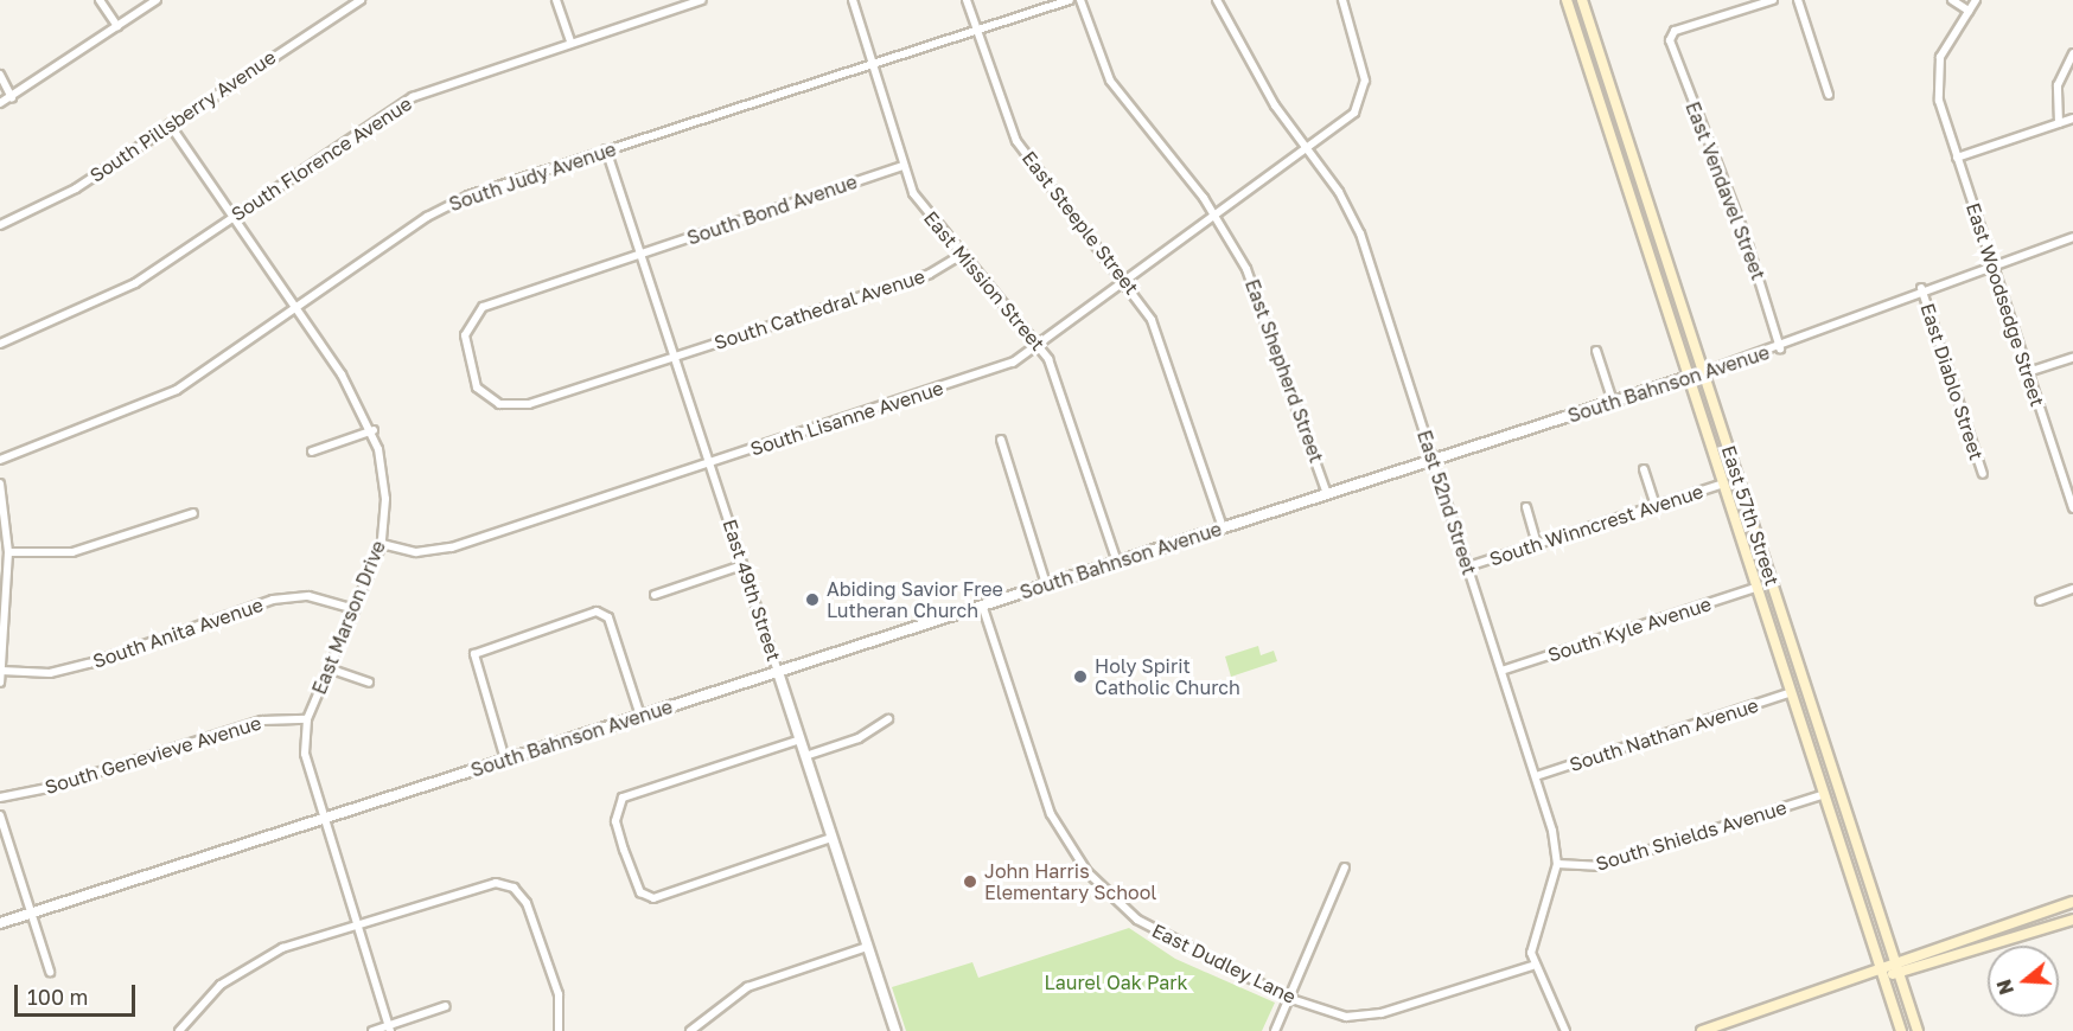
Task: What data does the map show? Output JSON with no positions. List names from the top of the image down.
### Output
{
  "streets": {
    "main road": ["East 57th Street"],
    "street": [
      "South Pillsberry Avenue",
      "South Florence Avenue",
      "South Judy Avenue",
      "East Vendavel Street",
      "South Bond Avenue",
      "East Steeple Street",
      "East Mission Street",
      "East Woodsedge Street",
      "South Cathedral Avenue",
      "East Shepherd Street",
      "East Diablo Street",
      "South Bahnson Avenue",
      "South Lisanne Avenue",
      "East 52nd Street",
      "South Winncrest Avenue",
      "East 49th Street",
      "East Marson Drive",
      "South Kyle Avenue",
      "South Anita Avenue",
      "South Nathan Avenue",
      "South Genevieve Avenue",
      "South Shields Avenue",
      "East Dudley Lane"
    ]
  },
  "crossings": [
    ["South Pillsberry Avenue", "East Marson Drive"],
    ["South Florence Avenue", "East Marson Drive"],
    ["South Judy Avenue", "East Steeple Street"],
    ["South Judy Avenue", "East Mission Street"],
    ["South Judy Avenue", "East 49th Street"],
    ["South Judy Avenue", "East Marson Drive"],
    ["East Vendavel Street", "South Bahnson Avenue"],
    ["South Bond Avenue", "East Mission Street"],
    ["South Bond Avenue", "South Cathedral Avenue"],
    ["South Bond Avenue", "East 49th Street"],
    ["East Steeple Street", "South Bahnson Avenue"],
    ["East Steeple Street", "South Lisanne Avenue"],
    ["East Mission Street", "South Cathedral Avenue"],
    ["East Mission Street", "South Bahnson Avenue"],
    ["East Mission Street", "South Lisanne Avenue"],
    ["East Woodsedge Street", "South Bahnson Avenue"],
    ["South Cathedral Avenue", "East 49th Street"],
    ["East Shepherd Street", "South Bahnson Avenue"],
    ["East Shepherd Street", "South Lisanne Avenue"],
    ["East Diablo Street", "South Bahnson Avenue"],
    ["South Bahnson Avenue", "East 52nd Street"],
    ["South Bahnson Avenue", "East 57th Street"],
    ["South Bahnson Avenue", "East 49th Street"],
    ["South Bahnson Avenue", "East Marson Drive"],
    ["South Bahnson Avenue", "East Dudley Lane"],
    ["South Lisanne Avenue", "East 52nd Street"],
    ["South Lisanne Avenue", "East 49th Street"],
    ["South Lisanne Avenue", "East Marson Drive"],
    ["East 52nd Street", "South Winncrest Avenue"],
    ["East 52nd Street", "South Kyle Avenue"],
    ["East 52nd Street", "South Nathan Avenue"],
    ["East 52nd Street", "South Shields Avenue"],
    ["East 57th Street", "South Winncrest Avenue"],
    ["East 57th Street", "South Kyle Avenue"],
    ["East 57th Street", "South Nathan Avenue"],
    ["East 57th Street", "South Shields Avenue"],
    ["East Marson Drive", "South Anita Avenue"],
    ["East Marson Drive", "South Genevieve Avenue"]
  ],
  "parks": ["Laurel Oak Park"],
  "places": ["Abiding Savior Free Lutheran Church", "Holy Spirit Catholic Church", "John Harris Elementary School"],
  "scale_bar": "100 m",
  "north": "left"
}
